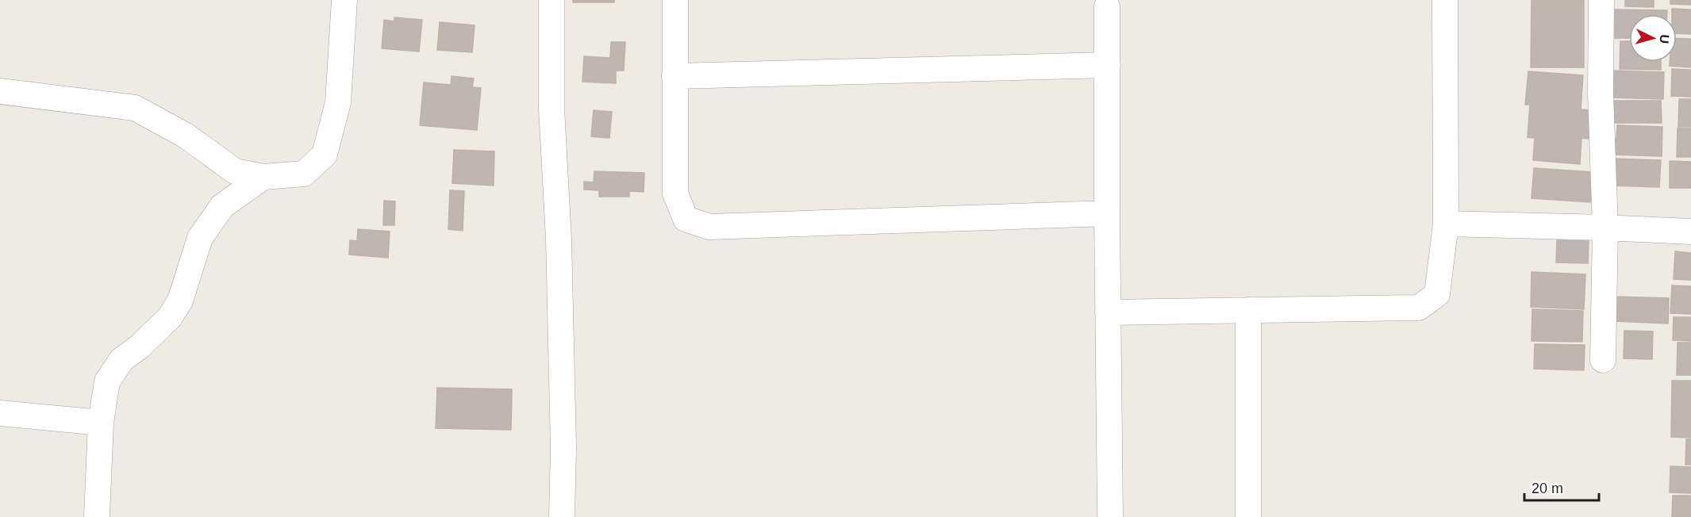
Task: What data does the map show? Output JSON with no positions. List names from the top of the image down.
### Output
{
  "scale_bar": "20 m",
  "north": "right"
}
